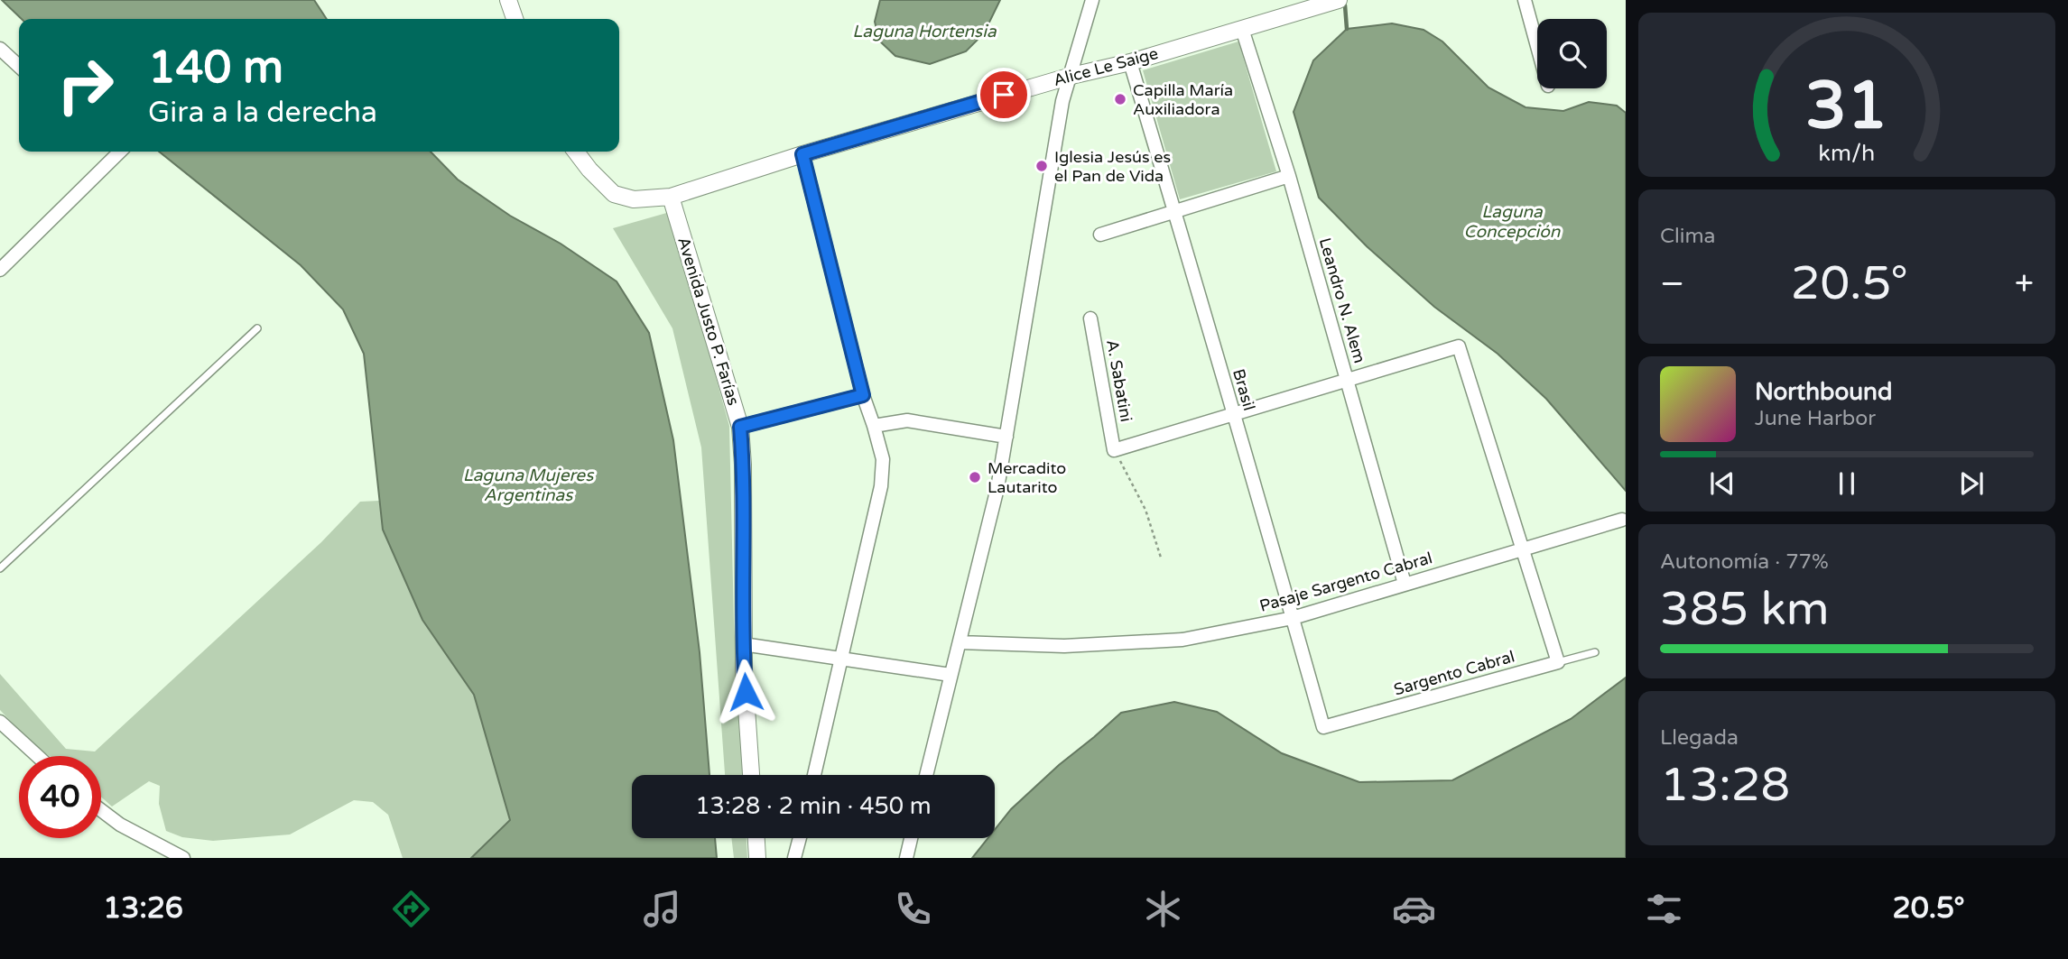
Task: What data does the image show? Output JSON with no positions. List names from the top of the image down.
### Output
{
  "streets": {
    "street": [
      "Alice Le Saige",
      "Leandro N. Alem",
      "Avenida Justo P. Farías",
      "A. Sabatini",
      "Brasil",
      "Pasaje Sargento Cabral",
      "Sargento Cabral"
    ]
  },
  "crossings": [
    ["Alice Le Saige", "Leandro N. Alem"],
    ["Alice Le Saige", "Avenida Justo P. Farías"],
    ["Alice Le Saige", "Brasil"],
    ["Leandro N. Alem", "Pasaje Sargento Cabral"],
    ["Brasil", "Pasaje Sargento Cabral"],
    ["Brasil", "Sargento Cabral"]
  ],
  "water": ["Laguna Hortensia", "Laguna Concepción", "Laguna Mujeres Argentinas"],
  "places": ["Capilla María Auxiliadora", "Iglesia Jesús es el Pan de Vida", "Mercadito Lautarito"],
  "page": {
    "turn": ["140 m", "Gira a la derecha"],
    "tile": [
      "Clima",
      ["Autonomía · 77%", "385 km"],
      ["Llegada", "13:28"]
    ],
    "heat": ["−", "20.5°", "+"],
    "song": ["Northbound", "June Harbor"],
    "limit": "40",
    "trip": "13:28 · 2 min · 450 m",
    "tabs": ["13:26", "20.5°"],
    "gauge": ["31", "km/h"]
  }
}
